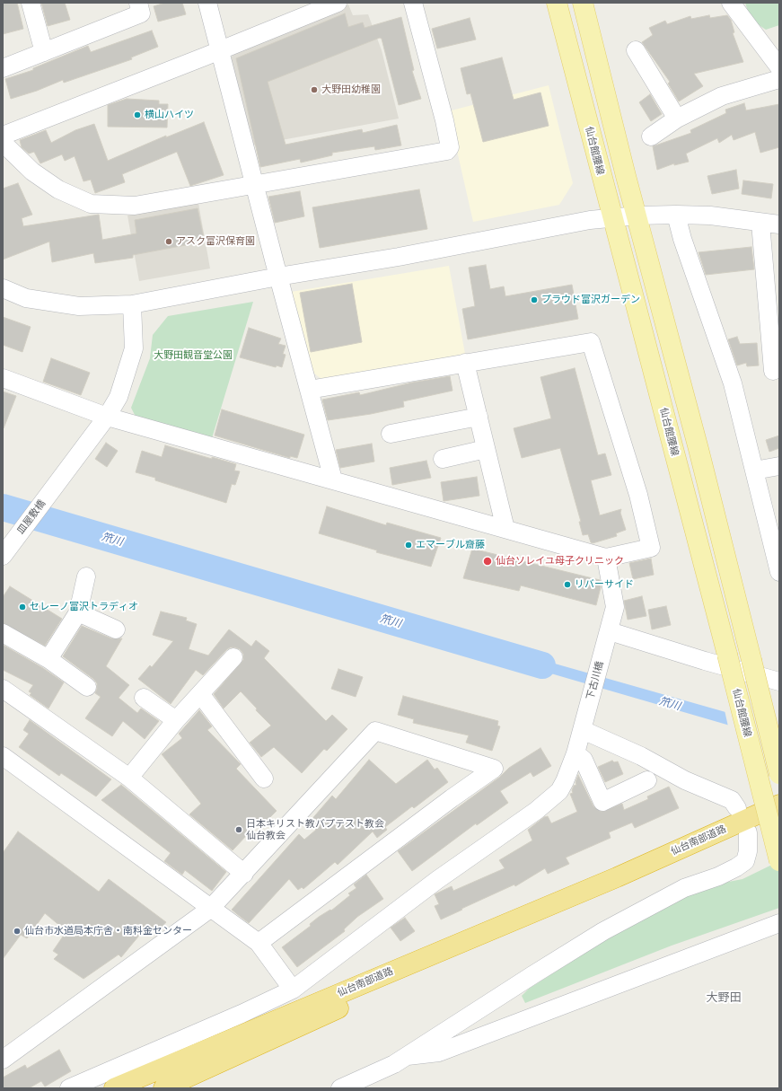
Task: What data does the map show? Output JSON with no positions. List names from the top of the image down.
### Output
{
  "streets": {
    "highway": ["仙台南部道路"],
    "main road": ["仙台館腰線"],
    "street": ["皿屋敷橋", "下古川橋"]
  },
  "districts": ["大野田"],
  "water": ["笊川"],
  "parks": ["大野田観音堂公園"],
  "places": [
    "大野田幼稚園",
    "横山ハイツ",
    "アスク富沢保育園",
    "プラウド富沢ガーデン",
    "エマーブル齋藤",
    "仙台ソレイユ母子クリニック",
    "リバーサイド",
    "セレーノ富沢トラディオ",
    "日本キリスト教バプテスト教会 仙台教会",
    "仙台市水道局本庁舎・南料金センター"
  ]
}
